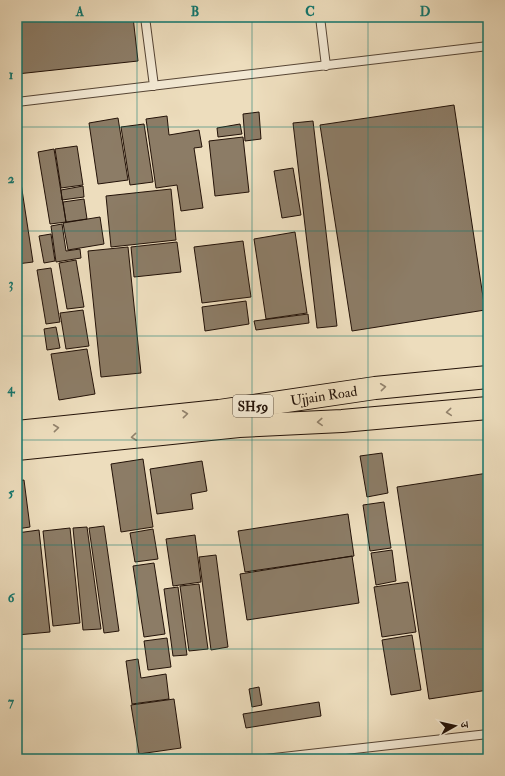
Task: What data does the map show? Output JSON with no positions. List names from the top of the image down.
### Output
{
  "streets": {
    "main road": ["Ujjain Road", "SH59"]
  },
  "north": "right",
  "grid": {
    "columns": [
      "A",
      "B",
      "C",
      "D"
    ],
    "rows": [
      "1",
      "2",
      "3",
      "4",
      "5",
      "6",
      "7"
    ]
  }
}
